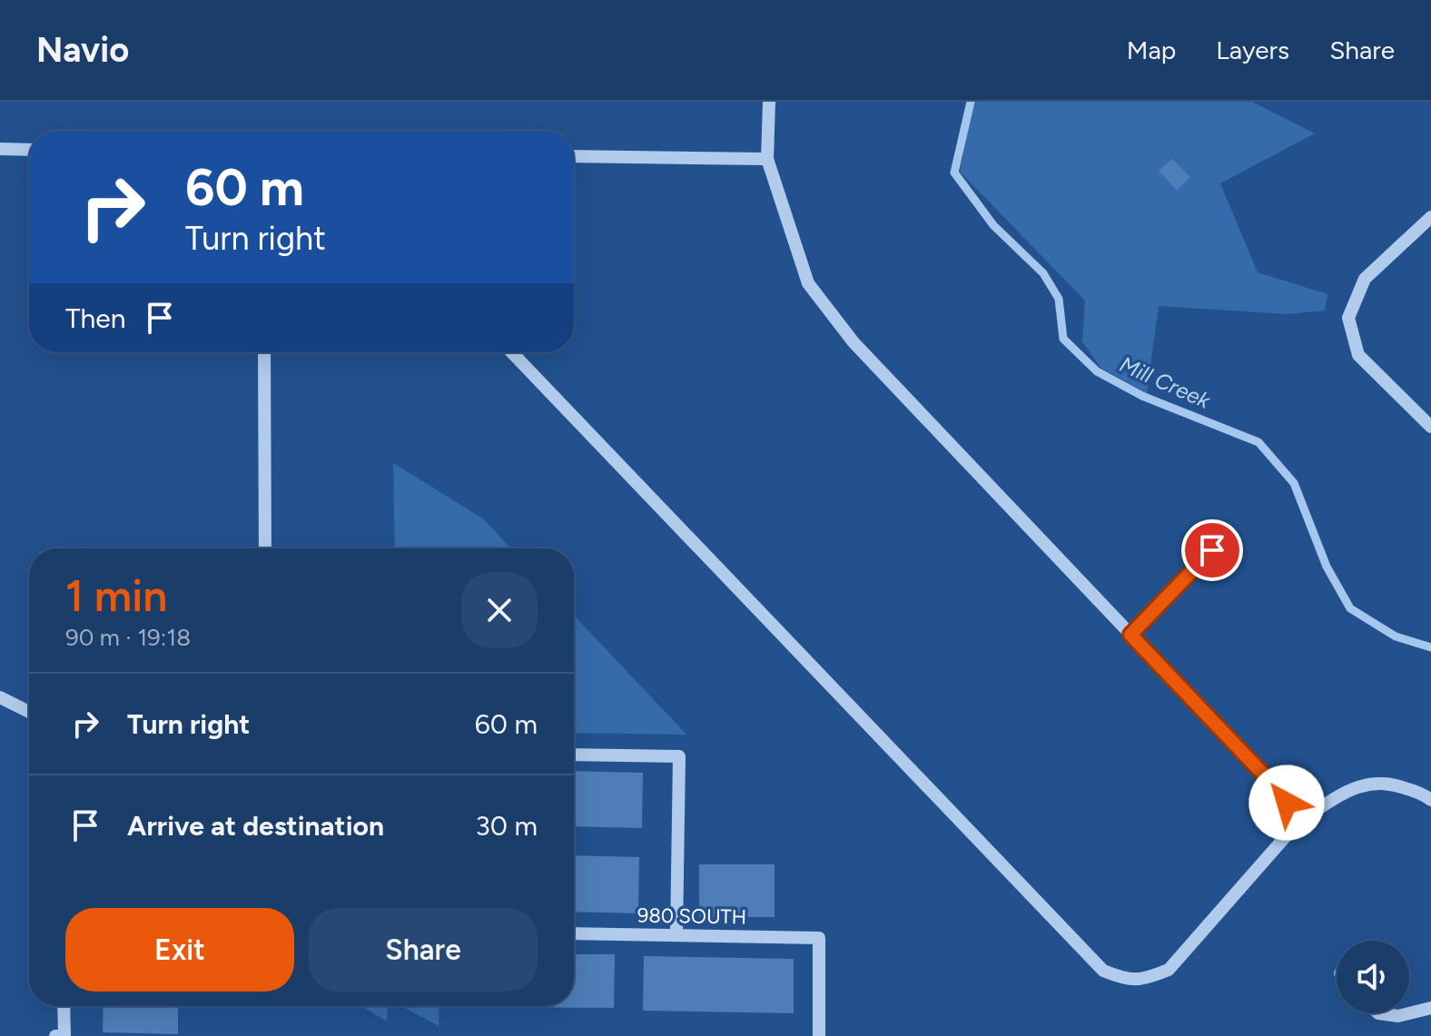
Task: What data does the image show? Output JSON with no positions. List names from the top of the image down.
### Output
{
  "streets": {
    "street": ["980 SOUTH"]
  },
  "water": ["Mill Creek"],
  "page": {
    "header": "Navio",
    "nav": ["Map", "Layers", "Share"],
    "turn": ["60 m", "Turn right"],
    "then": "Then",
    "heading": ["1 min", "90 m · 19:18"],
    "list": [
      {
        "name": "Turn right",
        "value": "60 m"
      },
      {
        "name": "Arrive at destination",
        "value": "30 m"
      }
    ],
    "buttons": ["Exit", "Share"]
  }
}
